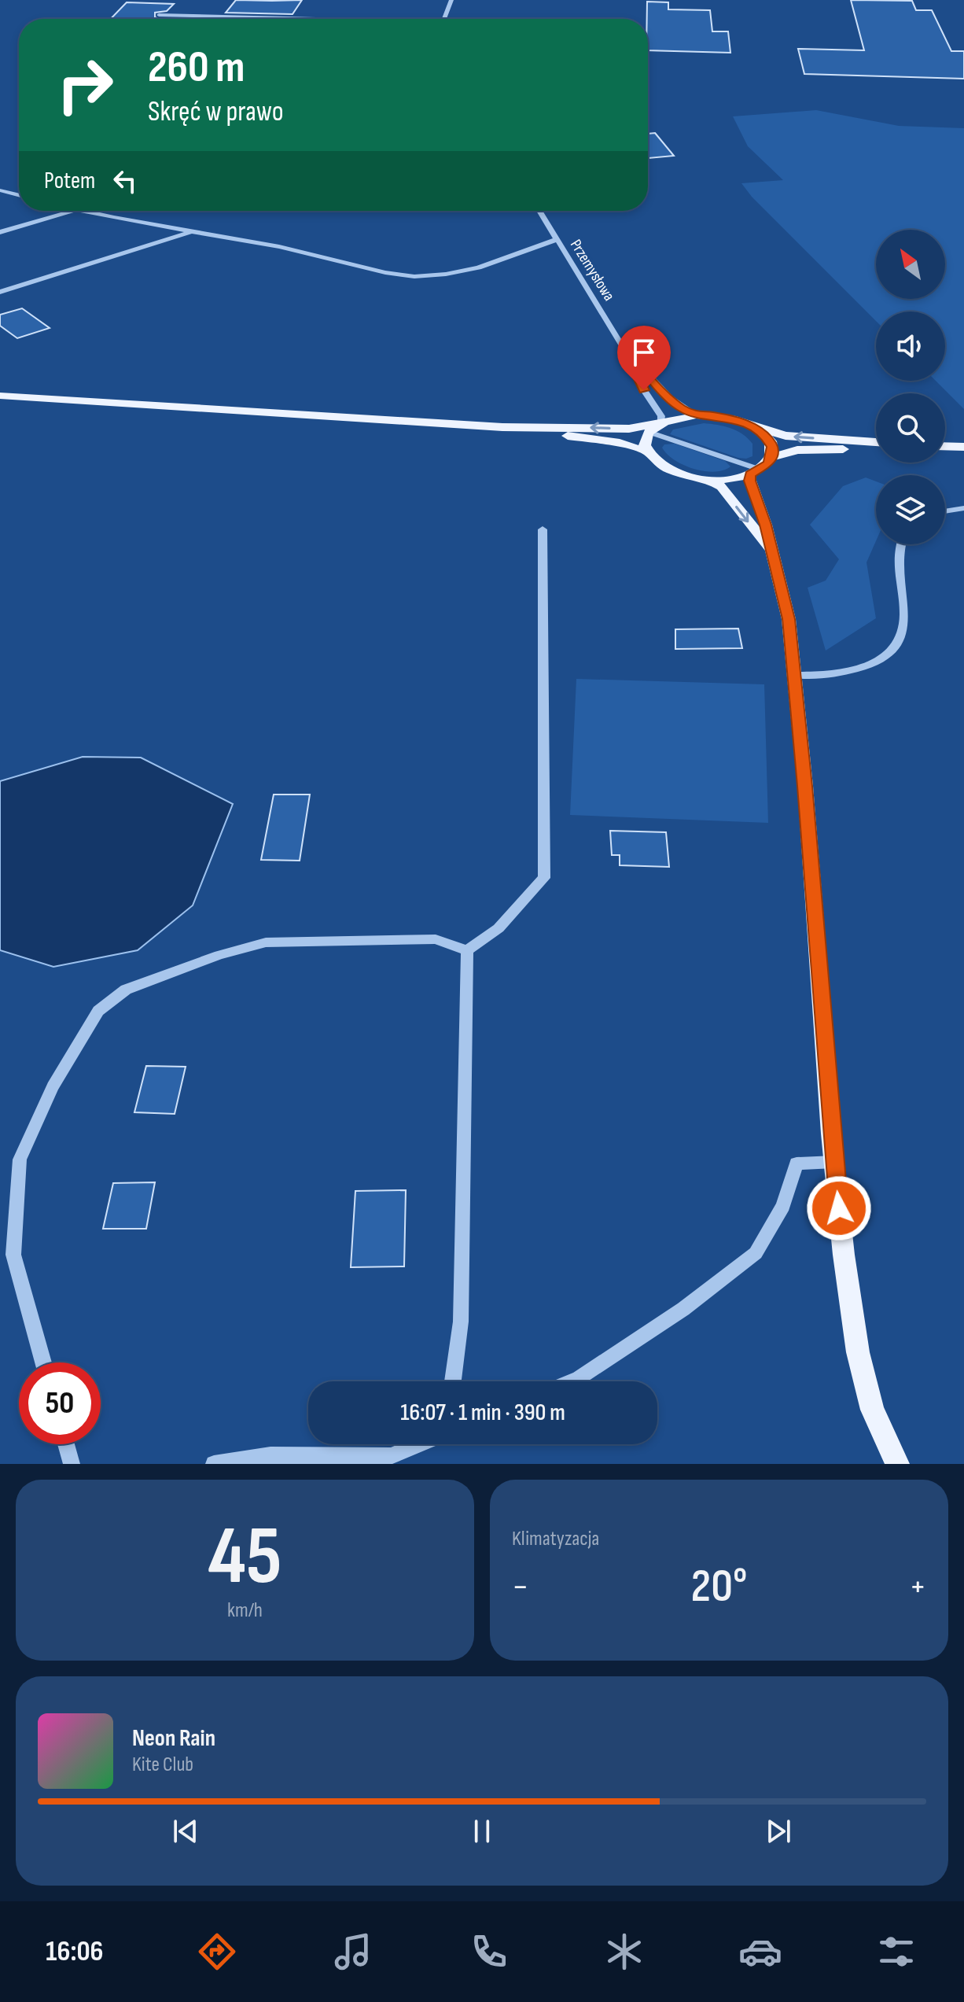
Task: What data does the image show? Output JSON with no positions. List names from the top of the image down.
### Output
{
  "streets": {
    "street": ["Przemysłowa"]
  },
  "north": "top left",
  "page": {
    "turn": ["260 m", "Skręć w prawo"],
    "then": "Potem",
    "limit": "50",
    "trip": "16:07 · 1 min · 390 m",
    "tile": [
      ["45", "km/h"],
      "Klimatyzacja"
    ],
    "heat": ["−", "20°", "+"],
    "song": ["Neon Rain", "Kite Club"],
    "tabs": "16:06"
  }
}
